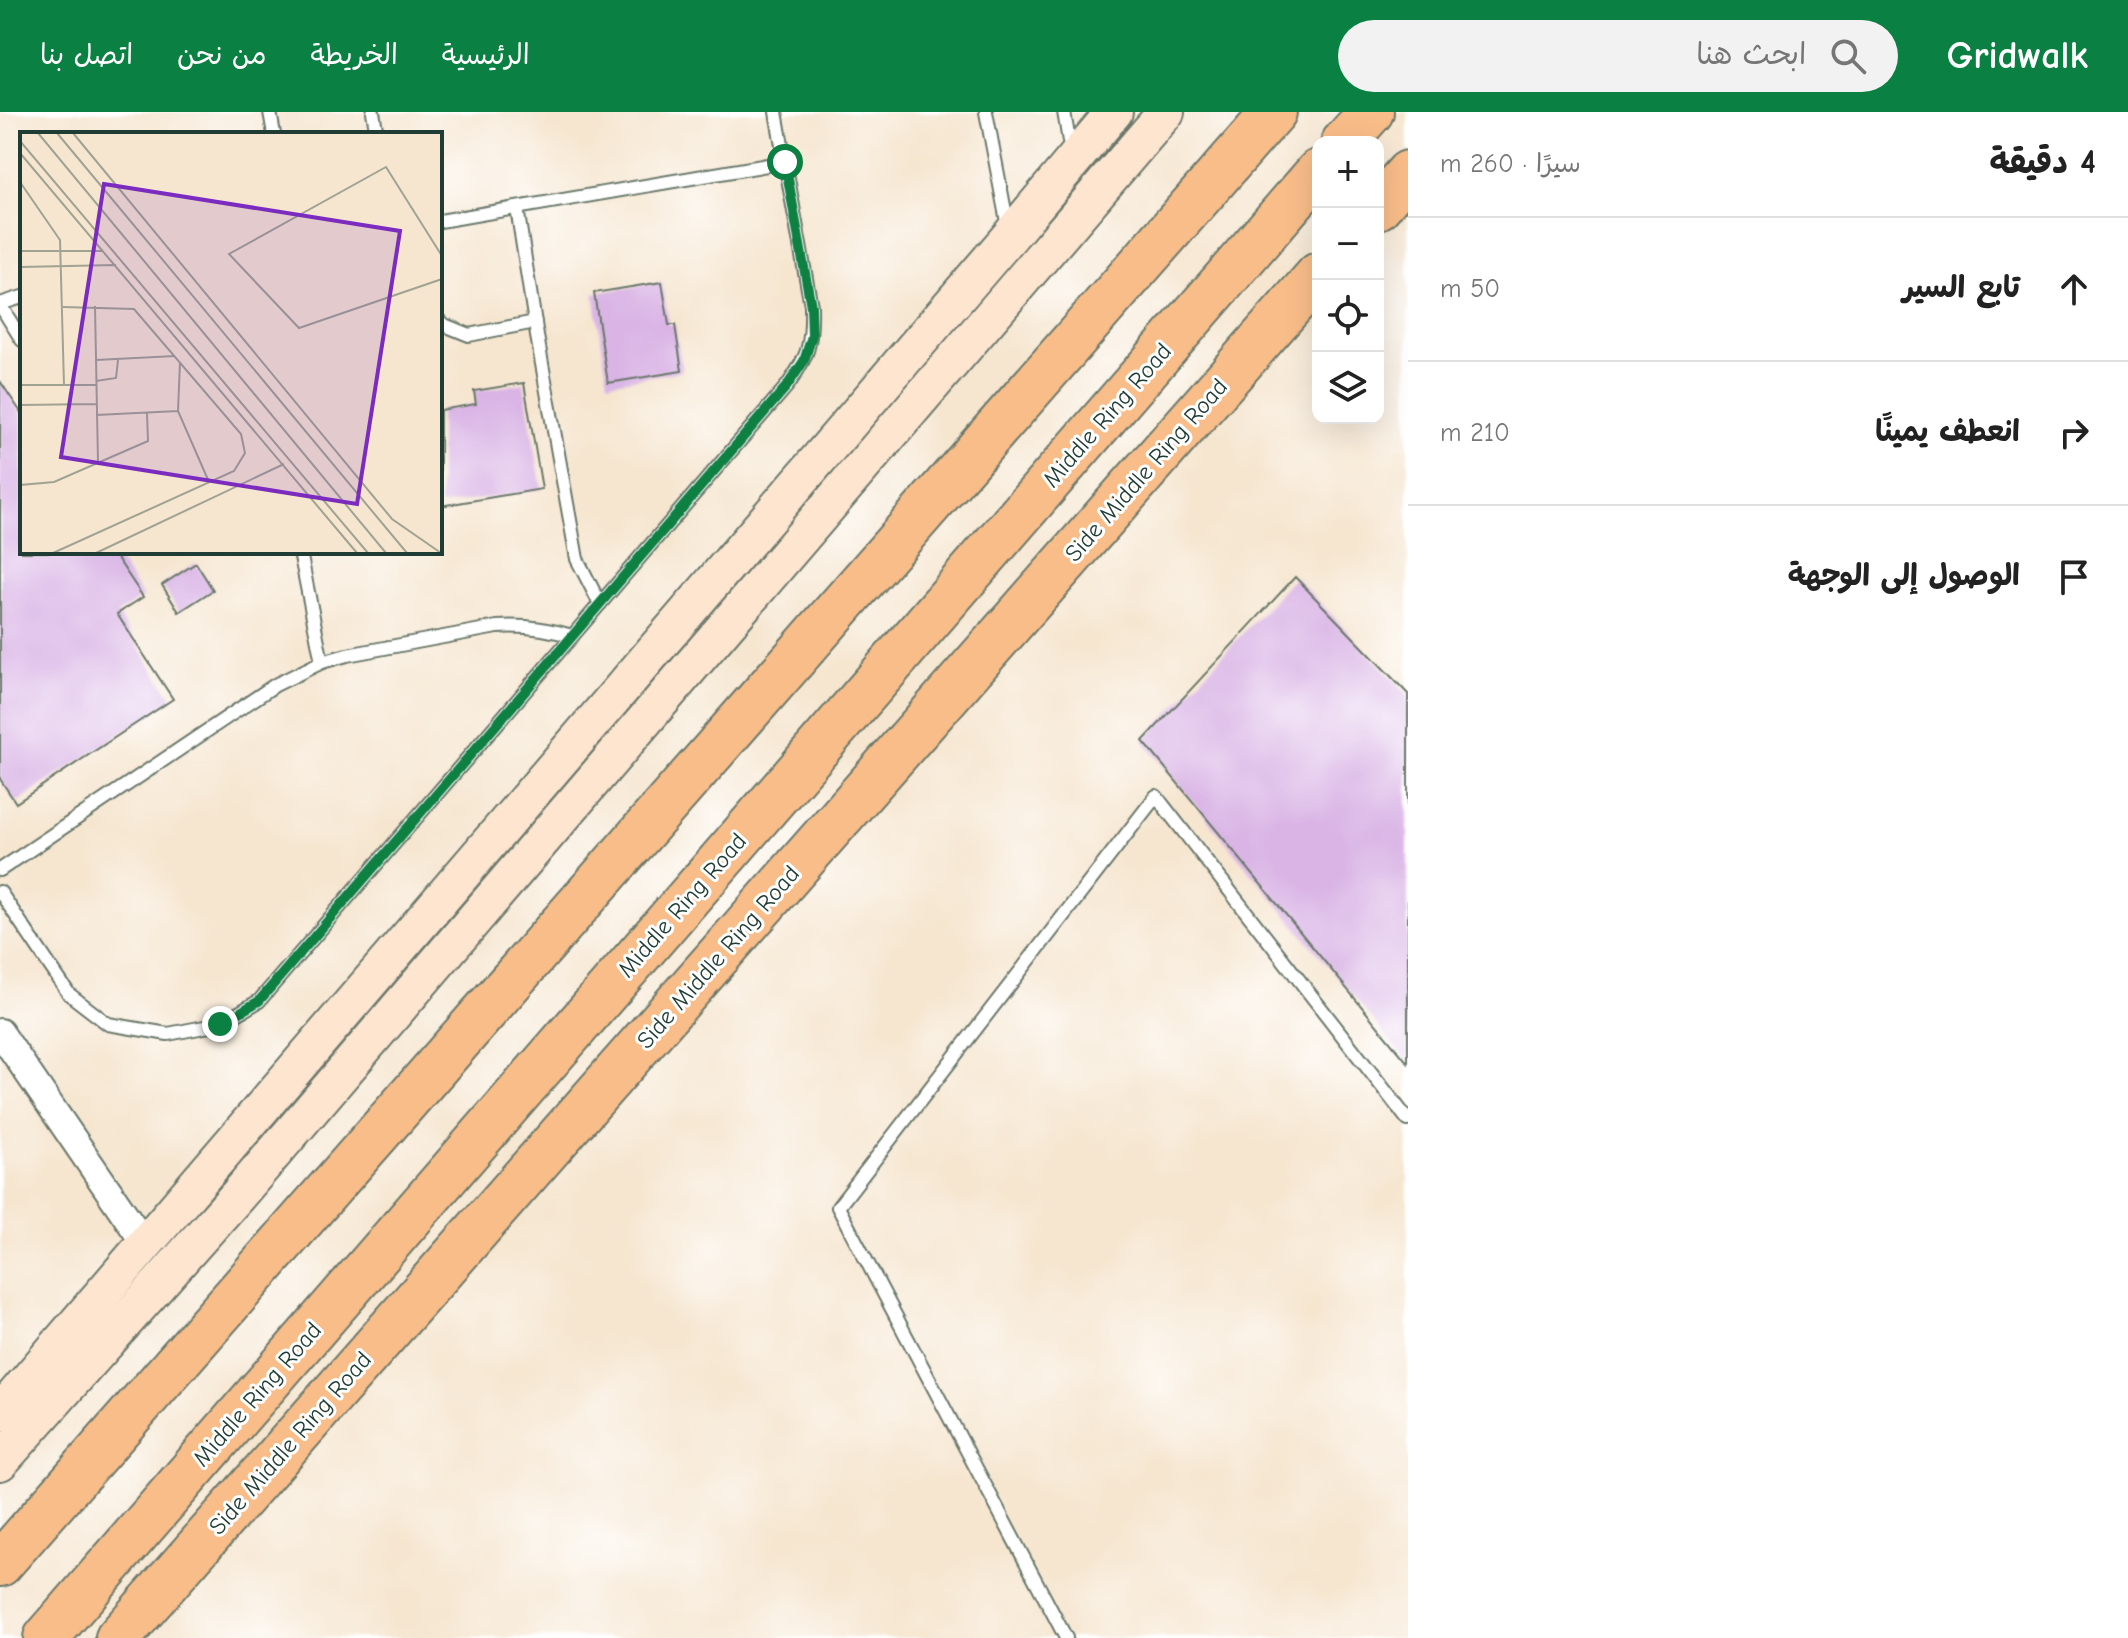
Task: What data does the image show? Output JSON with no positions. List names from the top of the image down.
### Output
{
  "streets": {
    "highway": ["Middle Ring Road", "Side Middle Ring Road"]
  },
  "page": {
    "header": "Gridwalk",
    "search": "ابحث هنا",
    "nav": [
      "الرئيسية",
      "الخريطة",
      "من نحن",
      "اتصل بنا"
    ],
    "heading": ["4 دقيقة", "سيرًا · 260 m"],
    "map_buttons": ["+", "−"],
    "list": [
      ["تابع السير", "50 m"],
      ["انعطف يمينًا", "210 m"],
      "الوصول إلى الوجهة"
    ]
  }
}
